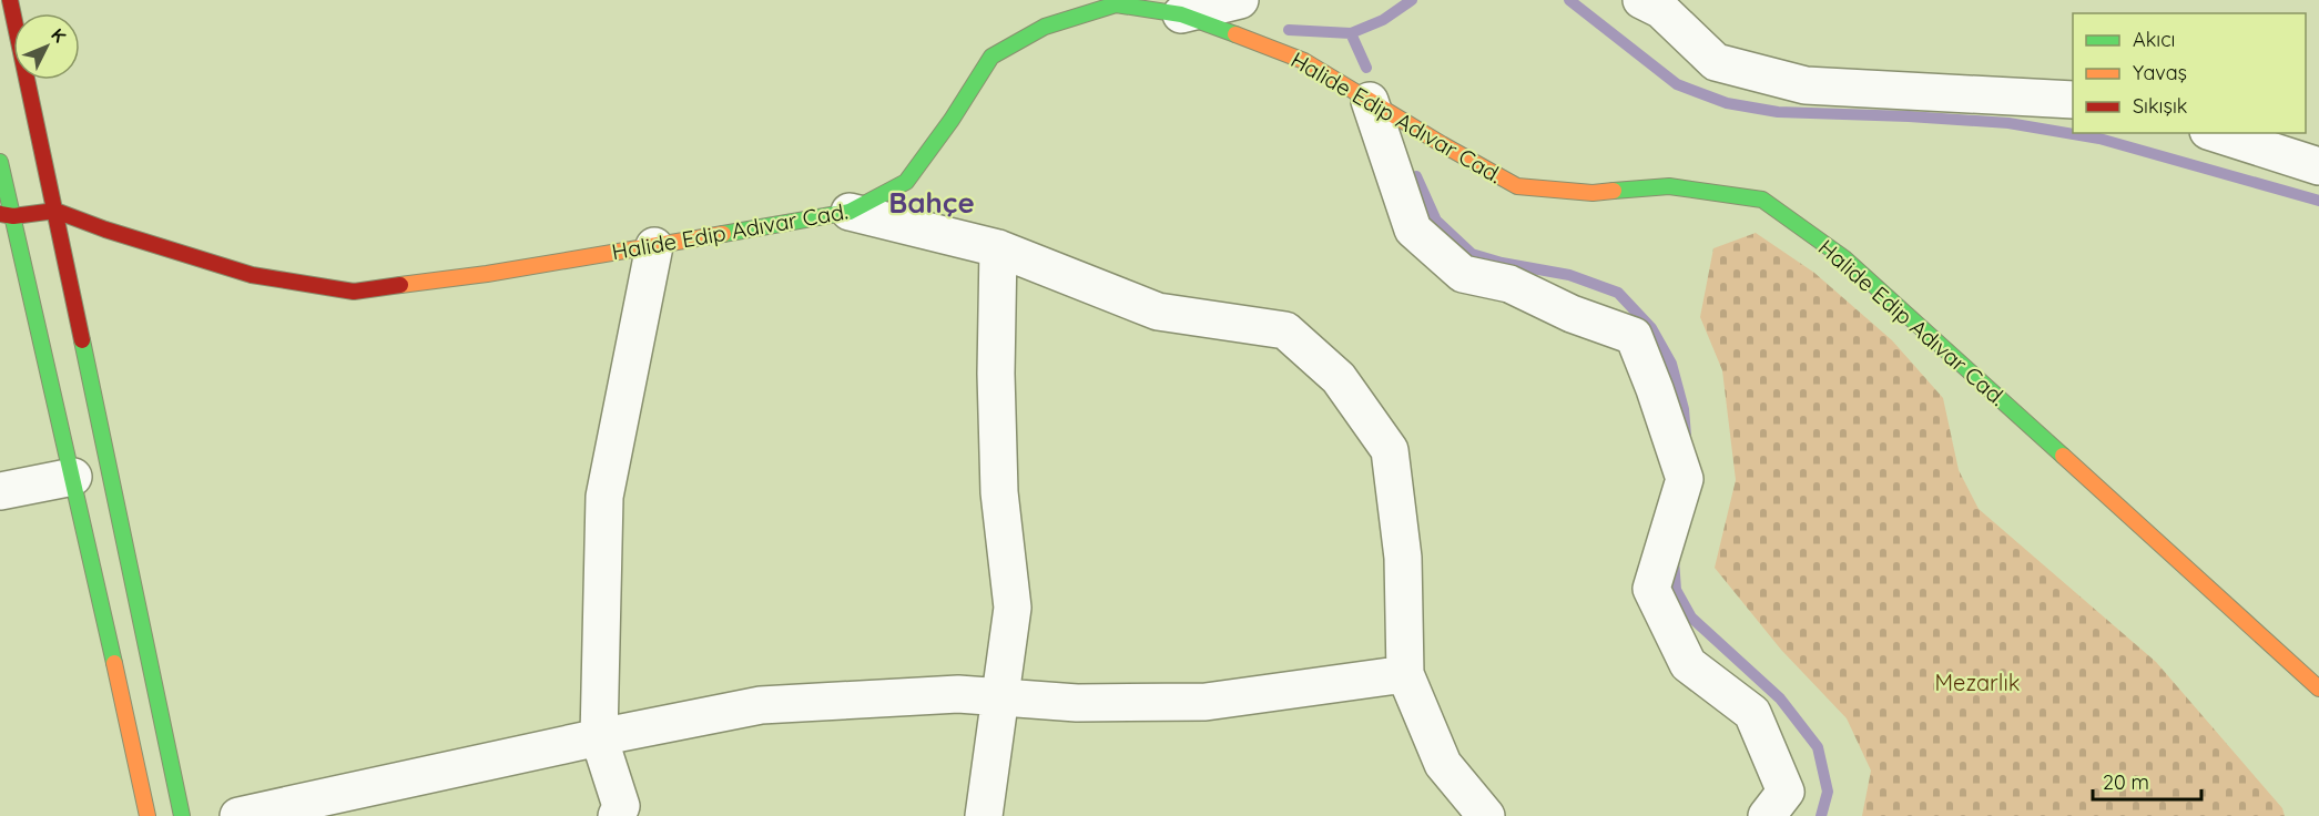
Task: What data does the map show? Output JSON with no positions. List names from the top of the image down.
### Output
{
  "streets": {
    "street": ["Halide Edip Adıvar Cad."]
  },
  "districts": ["Bahçe"],
  "parks": ["Mezarlık"],
  "legend": ["Akıcı", "Yavaş", "Sıkışık"],
  "scale_bar": "20 m",
  "north": "top right"
}
